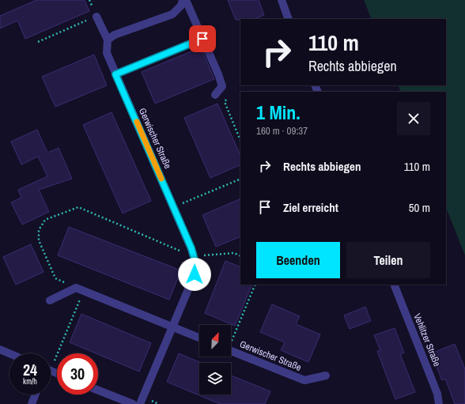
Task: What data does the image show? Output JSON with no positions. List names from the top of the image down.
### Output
{
  "streets": {
    "street": ["Gerwischer Straße", "Vehlitzer Straße"]
  },
  "north": "top right",
  "page": {
    "turn": ["110 m", "Rechts abbiegen"],
    "heading": ["1 Min.", "160 m · 09:37"],
    "list": [
      {
        "name": "Rechts abbiegen",
        "value": "110 m"
      },
      {
        "name": "Ziel erreicht",
        "value": "50 m"
      }
    ],
    "buttons": ["Beenden", "Teilen"],
    "speed": "24 km/h",
    "limit": "30"
  }
}
